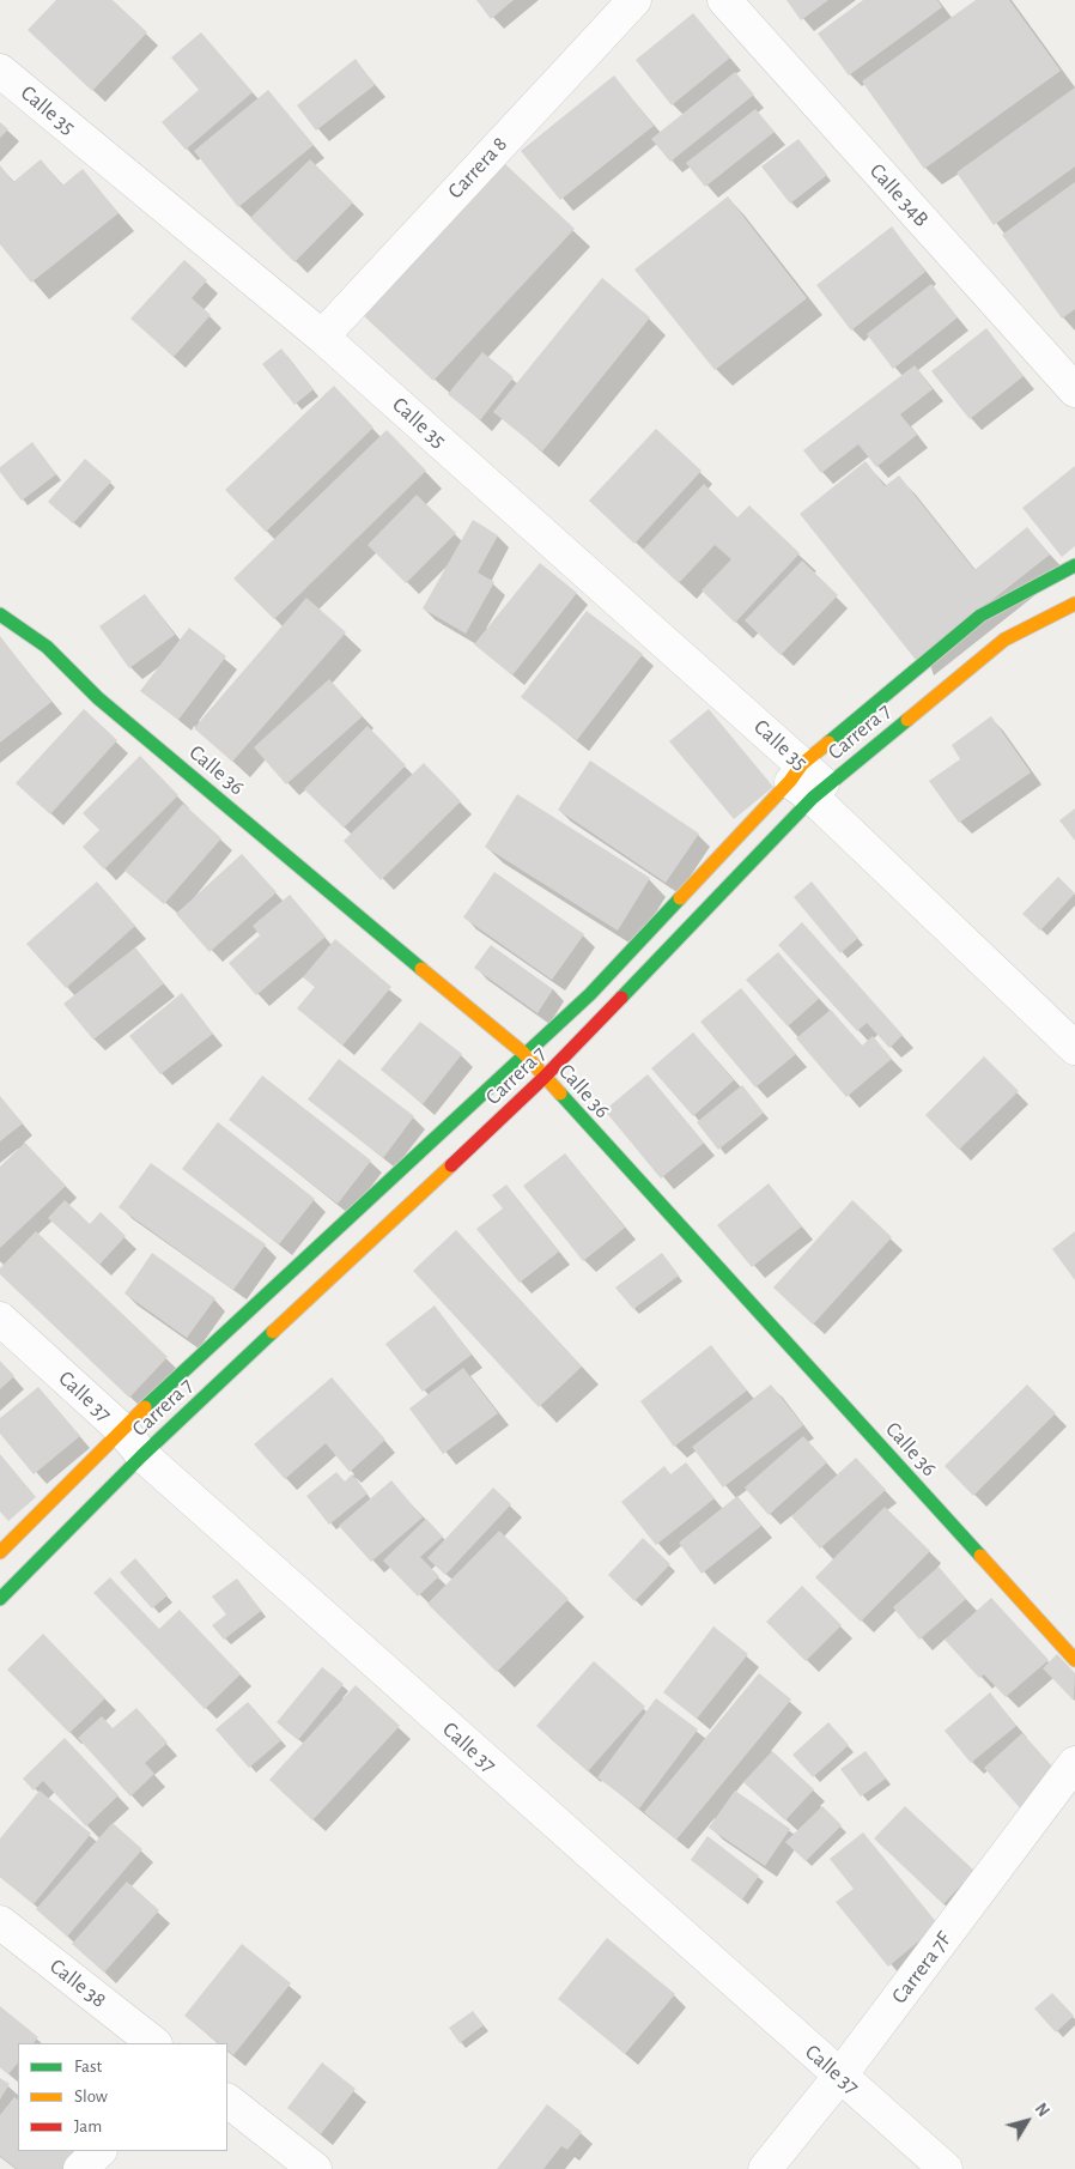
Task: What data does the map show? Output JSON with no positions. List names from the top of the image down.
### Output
{
  "streets": {
    "street": [
      "Calle 35",
      "Carrera 8",
      "Calle 34B",
      "Carrera 7",
      "Calle 36",
      "Calle 37",
      "Carrera 7F",
      "Calle 38"
    ]
  },
  "crossings": [
    ["Calle 35", "Carrera 8"],
    ["Calle 35", "Carrera 7"],
    ["Carrera 7", "Calle 36"],
    ["Carrera 7", "Calle 37"],
    ["Calle 37", "Carrera 7F"]
  ],
  "legend": ["Fast", "Slow", "Jam"],
  "north": "top right"
}
